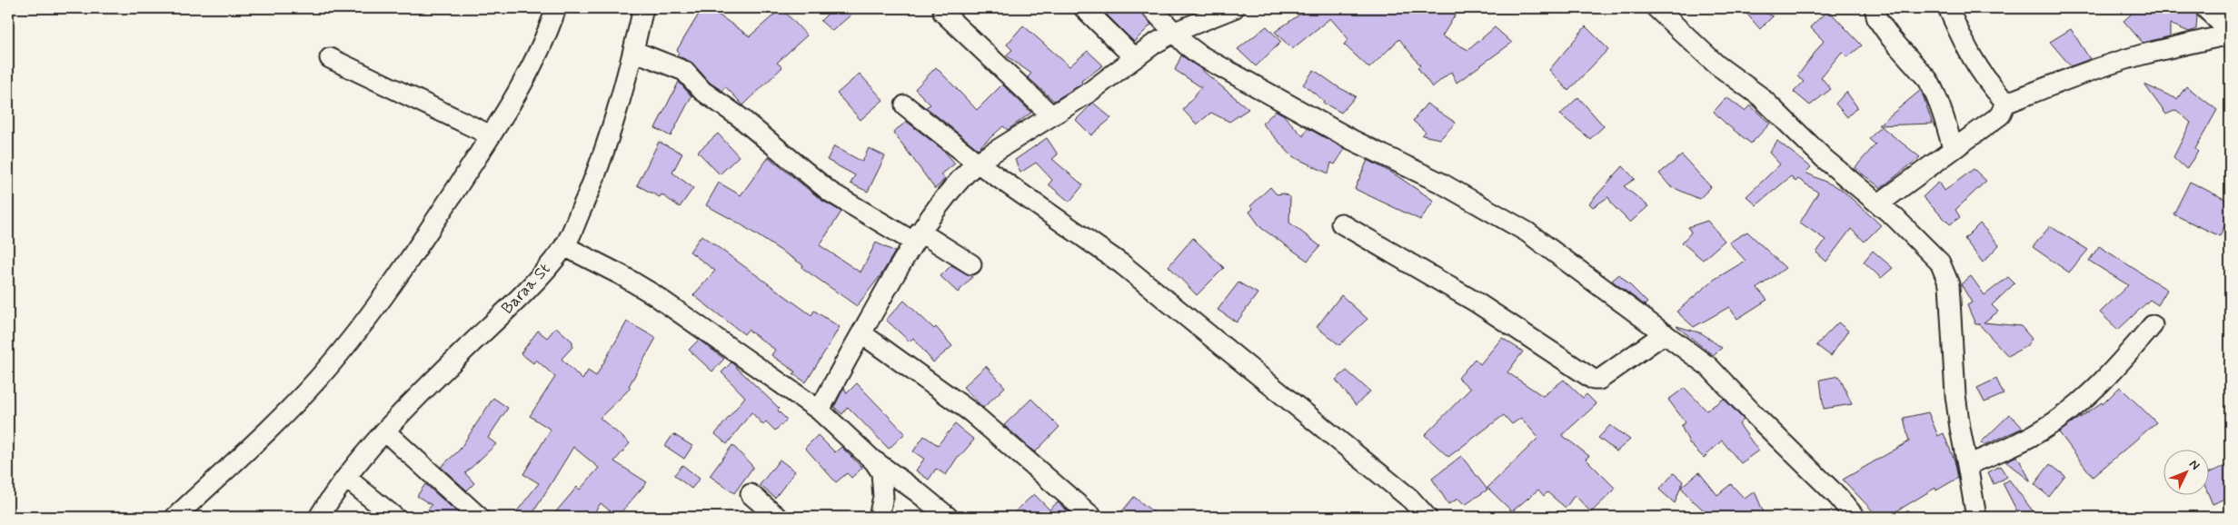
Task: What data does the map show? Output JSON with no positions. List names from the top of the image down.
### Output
{
  "streets": {
    "street": ["Baraa St"]
  },
  "north": "top right"
}
